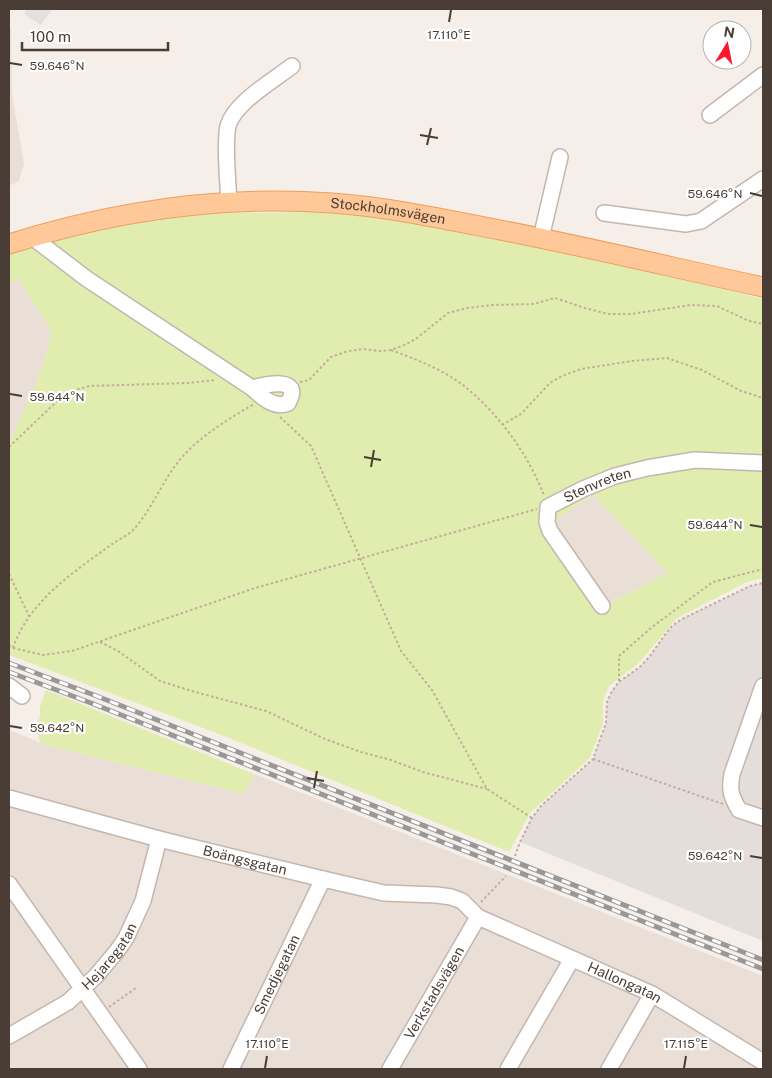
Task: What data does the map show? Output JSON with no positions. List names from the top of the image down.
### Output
{
  "streets": {
    "main road": ["Stockholmsvägen"],
    "street": [
      "Stenvreten",
      "Boängsgatan",
      "Hejaregatan",
      "Smedjegatan",
      "Hallongatan",
      "Verkstadsvägen"
    ]
  },
  "crossings": [
    ["Boängsgatan", "Hejaregatan"],
    ["Boängsgatan", "Smedjegatan"],
    ["Boängsgatan", "Hallongatan"],
    ["Boängsgatan", "Verkstadsvägen"],
    ["Hallongatan", "Verkstadsvägen"]
  ],
  "scale_bar": "100 m",
  "north": "top",
  "coordinates": [
    "17.110°E",
    "59.646°N",
    "59.644°N",
    "59.642°N",
    "17.115°E"
  ]
}
